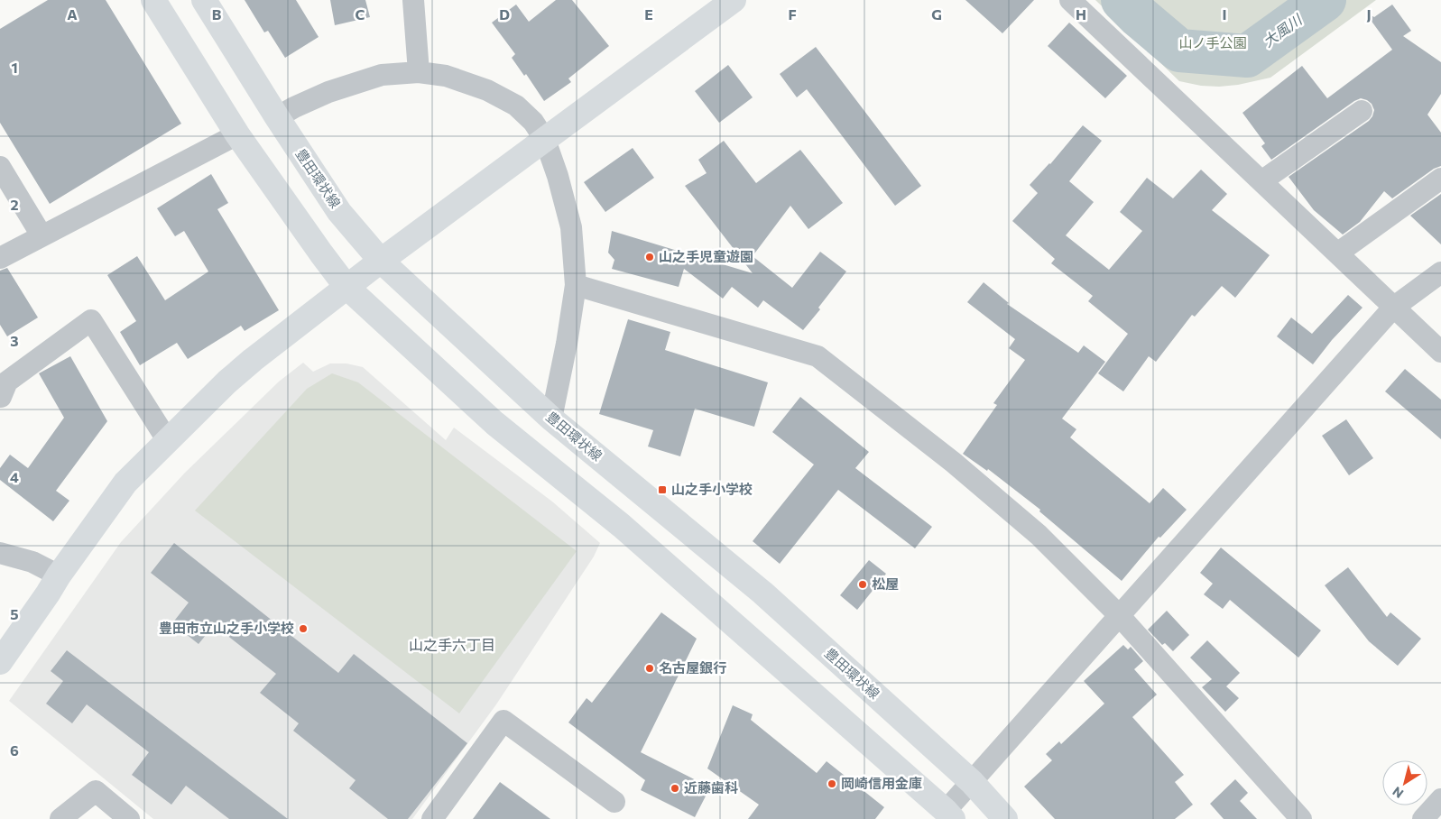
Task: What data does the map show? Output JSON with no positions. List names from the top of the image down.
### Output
{
  "streets": {
    "main road": ["豊田環状線"]
  },
  "districts": ["山之手六丁目"],
  "water": ["大風川"],
  "parks": ["山ノ手公園"],
  "places": {
    "other": [
      "山之手児童遊園",
      "松屋",
      "豊田市立山之手小学校",
      "名古屋銀行",
      "岡崎信用金庫",
      "近藤歯科"
    ],
    "transit": ["山之手小学校"]
  },
  "north": "bottom left",
  "grid": {
    "columns": [
      "A",
      "B",
      "C",
      "D",
      "E",
      "F",
      "G",
      "H",
      "I",
      "J"
    ],
    "rows": [
      "1",
      "2",
      "3",
      "4",
      "5",
      "6"
    ]
  }
}
